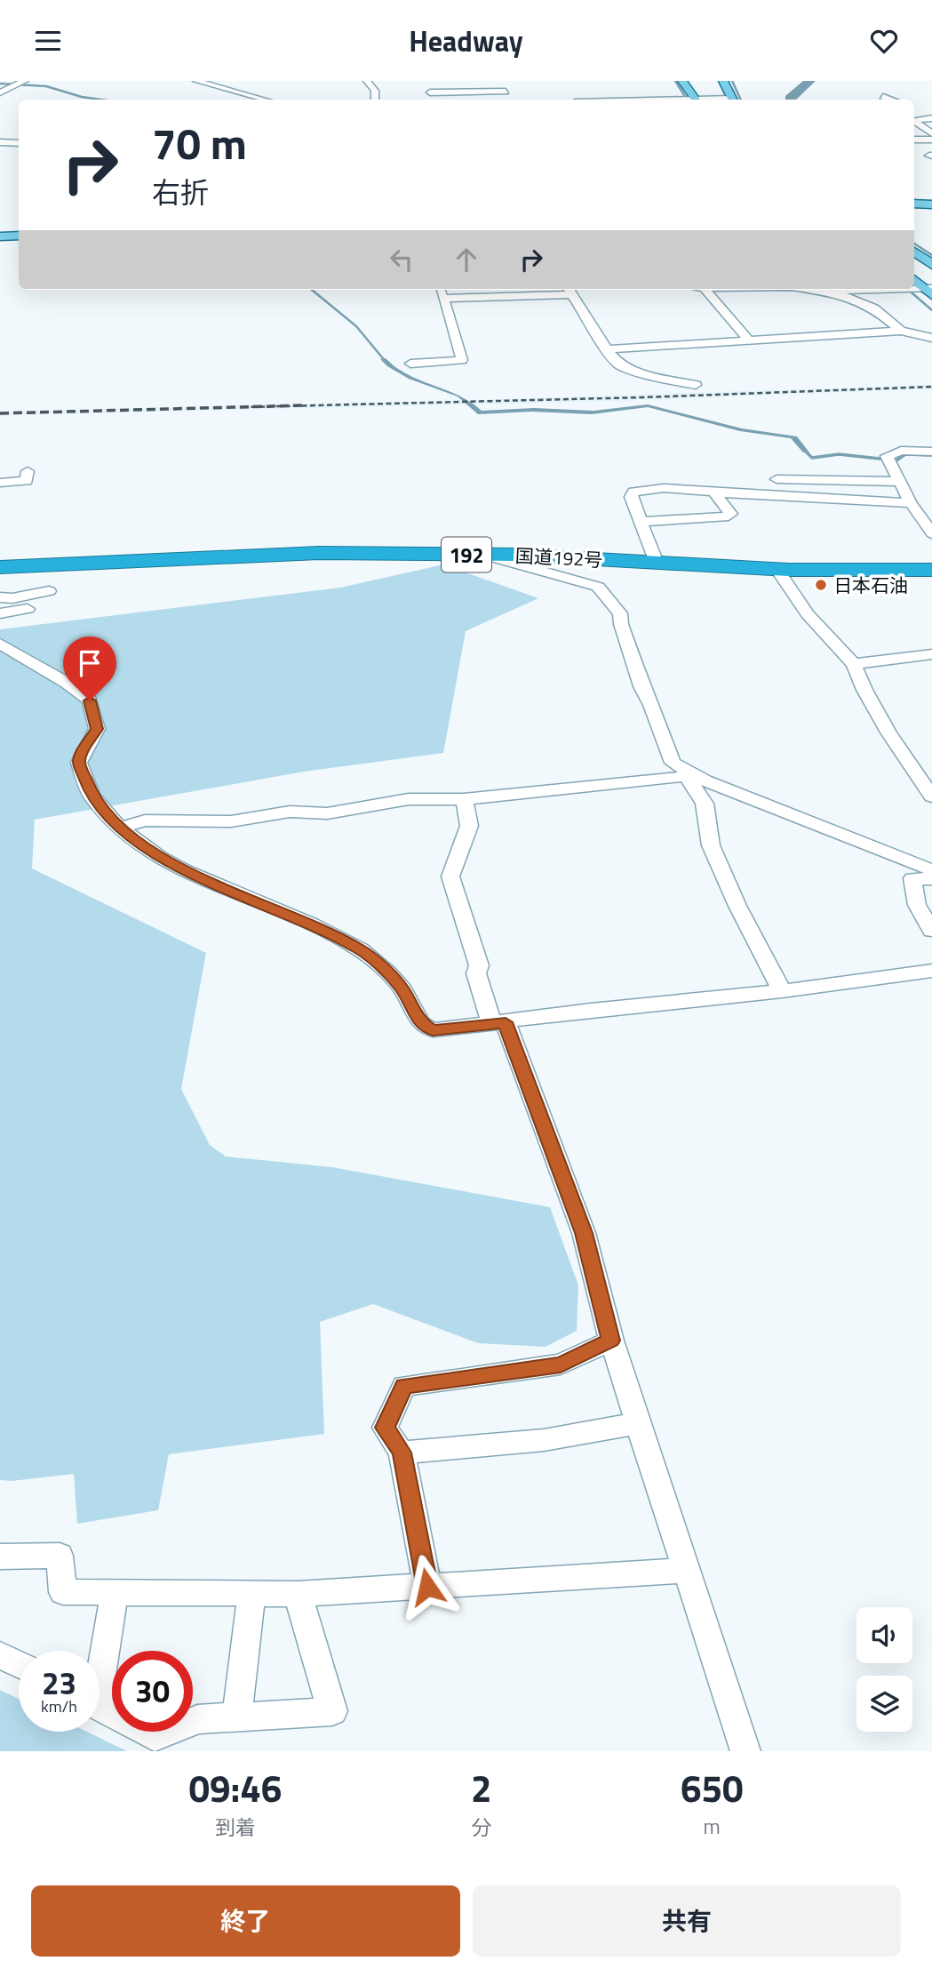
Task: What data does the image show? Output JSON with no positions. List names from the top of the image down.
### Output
{
  "streets": {
    "highway": ["192", "国道192号"]
  },
  "places": ["日本石油"],
  "page": {
    "header": "Headway",
    "turn": ["70 m", "右折"],
    "speed": "23 km/h",
    "limit": "30",
    "eta": [
      "09:46",
      "到着",
      "2",
      "分",
      "650",
      "m"
    ],
    "buttons": ["終了", "共有"]
  }
}
